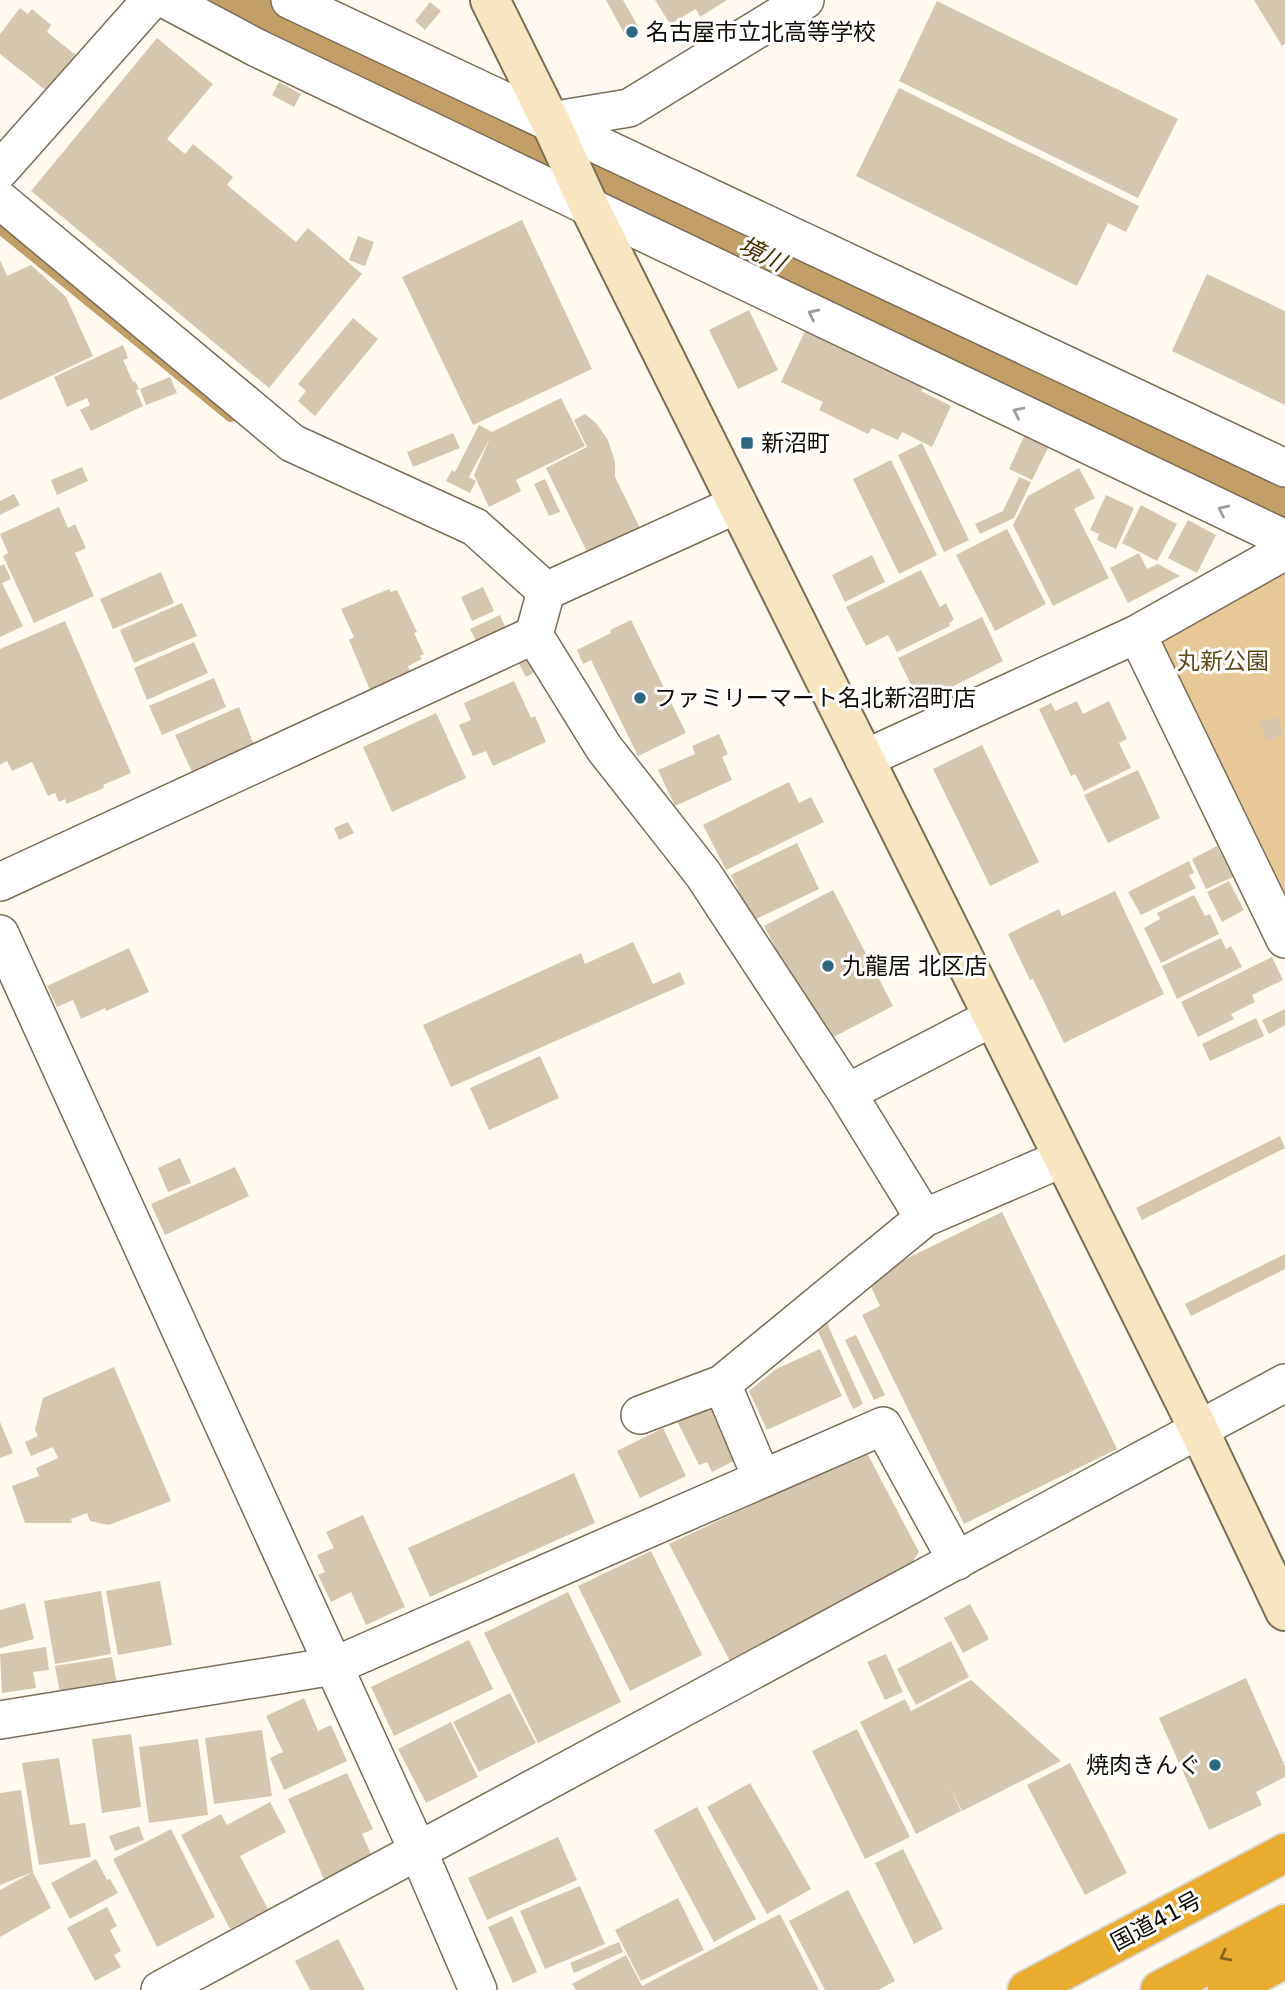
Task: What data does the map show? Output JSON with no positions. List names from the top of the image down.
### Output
{
  "streets": {
    "highway": ["国道41号"]
  },
  "water": ["境川"],
  "parks": ["丸新公園"],
  "places": {
    "other": [
      "名古屋市立北高等学校",
      "ファミリーマート名北新沼町店",
      "九龍居 北区店",
      "焼肉きんぐ"
    ],
    "transit": ["新沼町"]
  }
}
